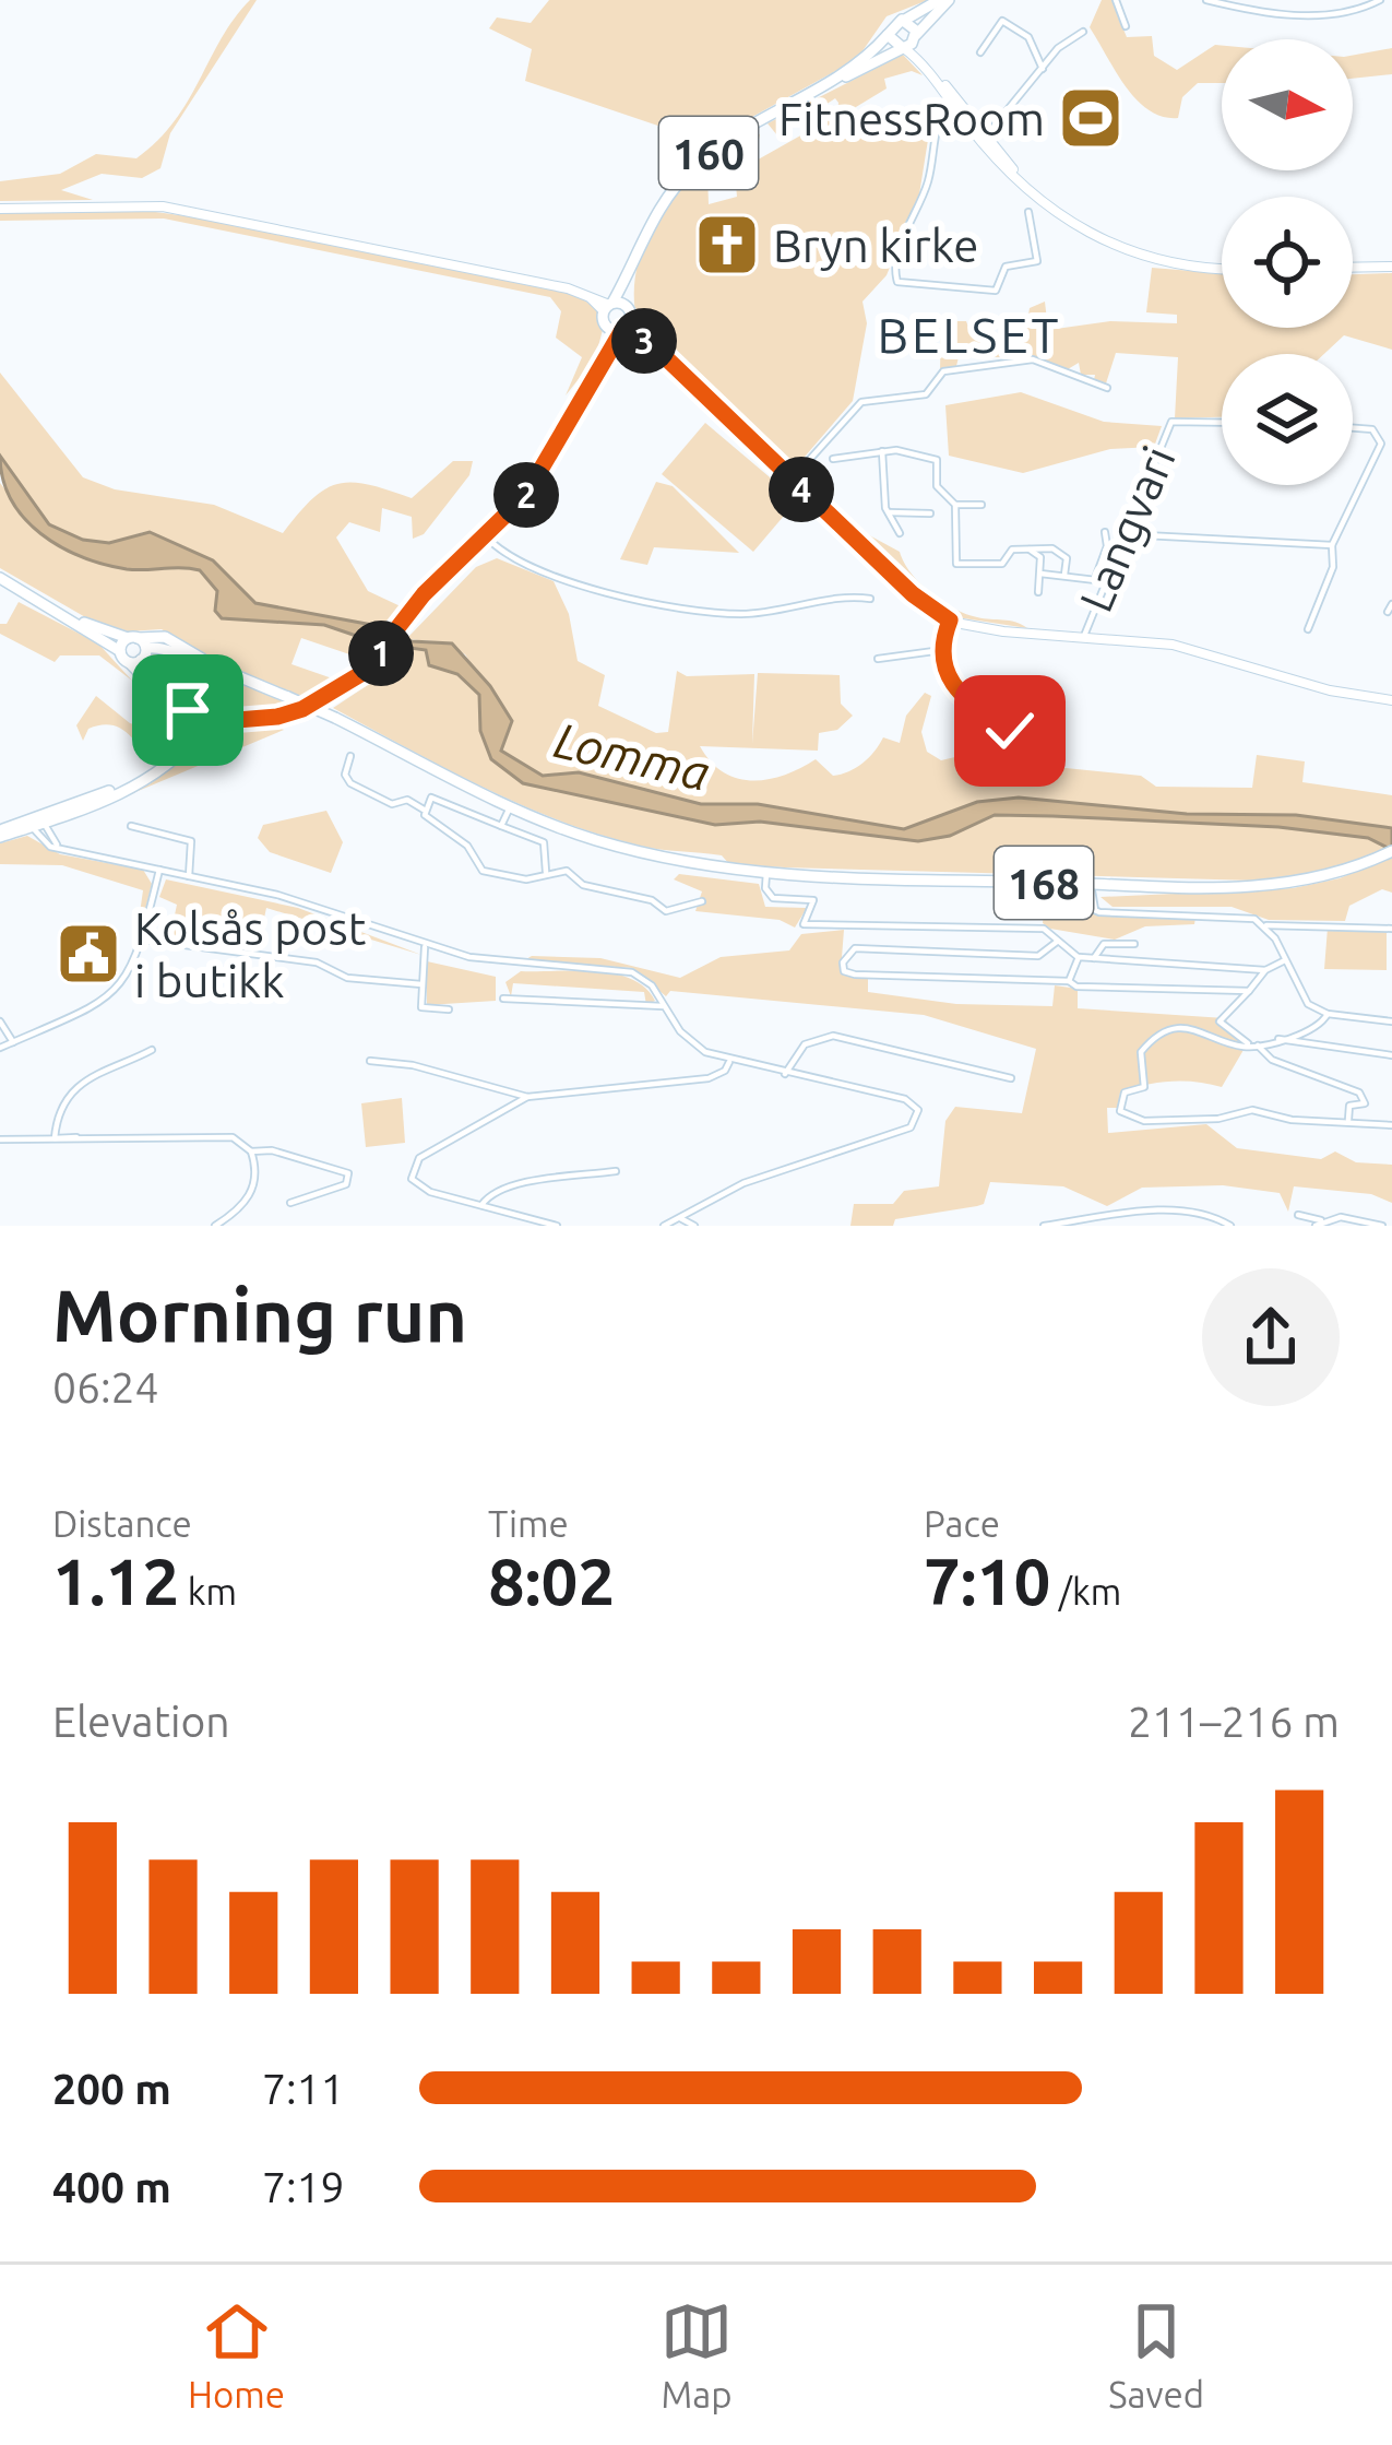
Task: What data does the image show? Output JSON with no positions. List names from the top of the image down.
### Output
{
  "streets": {
    "main road": ["160", "168"],
    "street": ["Langvari"]
  },
  "crossings": [
    ["160", "168"]
  ],
  "districts": ["BELSET"],
  "water": ["Lomma"],
  "places": {
    "sports": ["FitnessRoom"],
    "church": ["Bryn kirke"],
    "public building": ["Kolsås post i butikk"]
  },
  "north": "right",
  "page": {
    "pins": [
      "3",
      "4",
      "2",
      "1"
    ],
    "heading": ["Morning run", "06:24"],
    "stats": [
      ["Distance", "1.12 km"],
      ["Time", "8:02"],
      ["Pace", "7:10 /km"]
    ],
    "chart": ["Elevation", "211–216 m"],
    "list": [
      {
        "name": "200 m",
        "note": "7:11"
      },
      {
        "name": "400 m",
        "note": "7:19"
      }
    ],
    "tabs": ["Home", "Map", "Saved"]
  }
}
